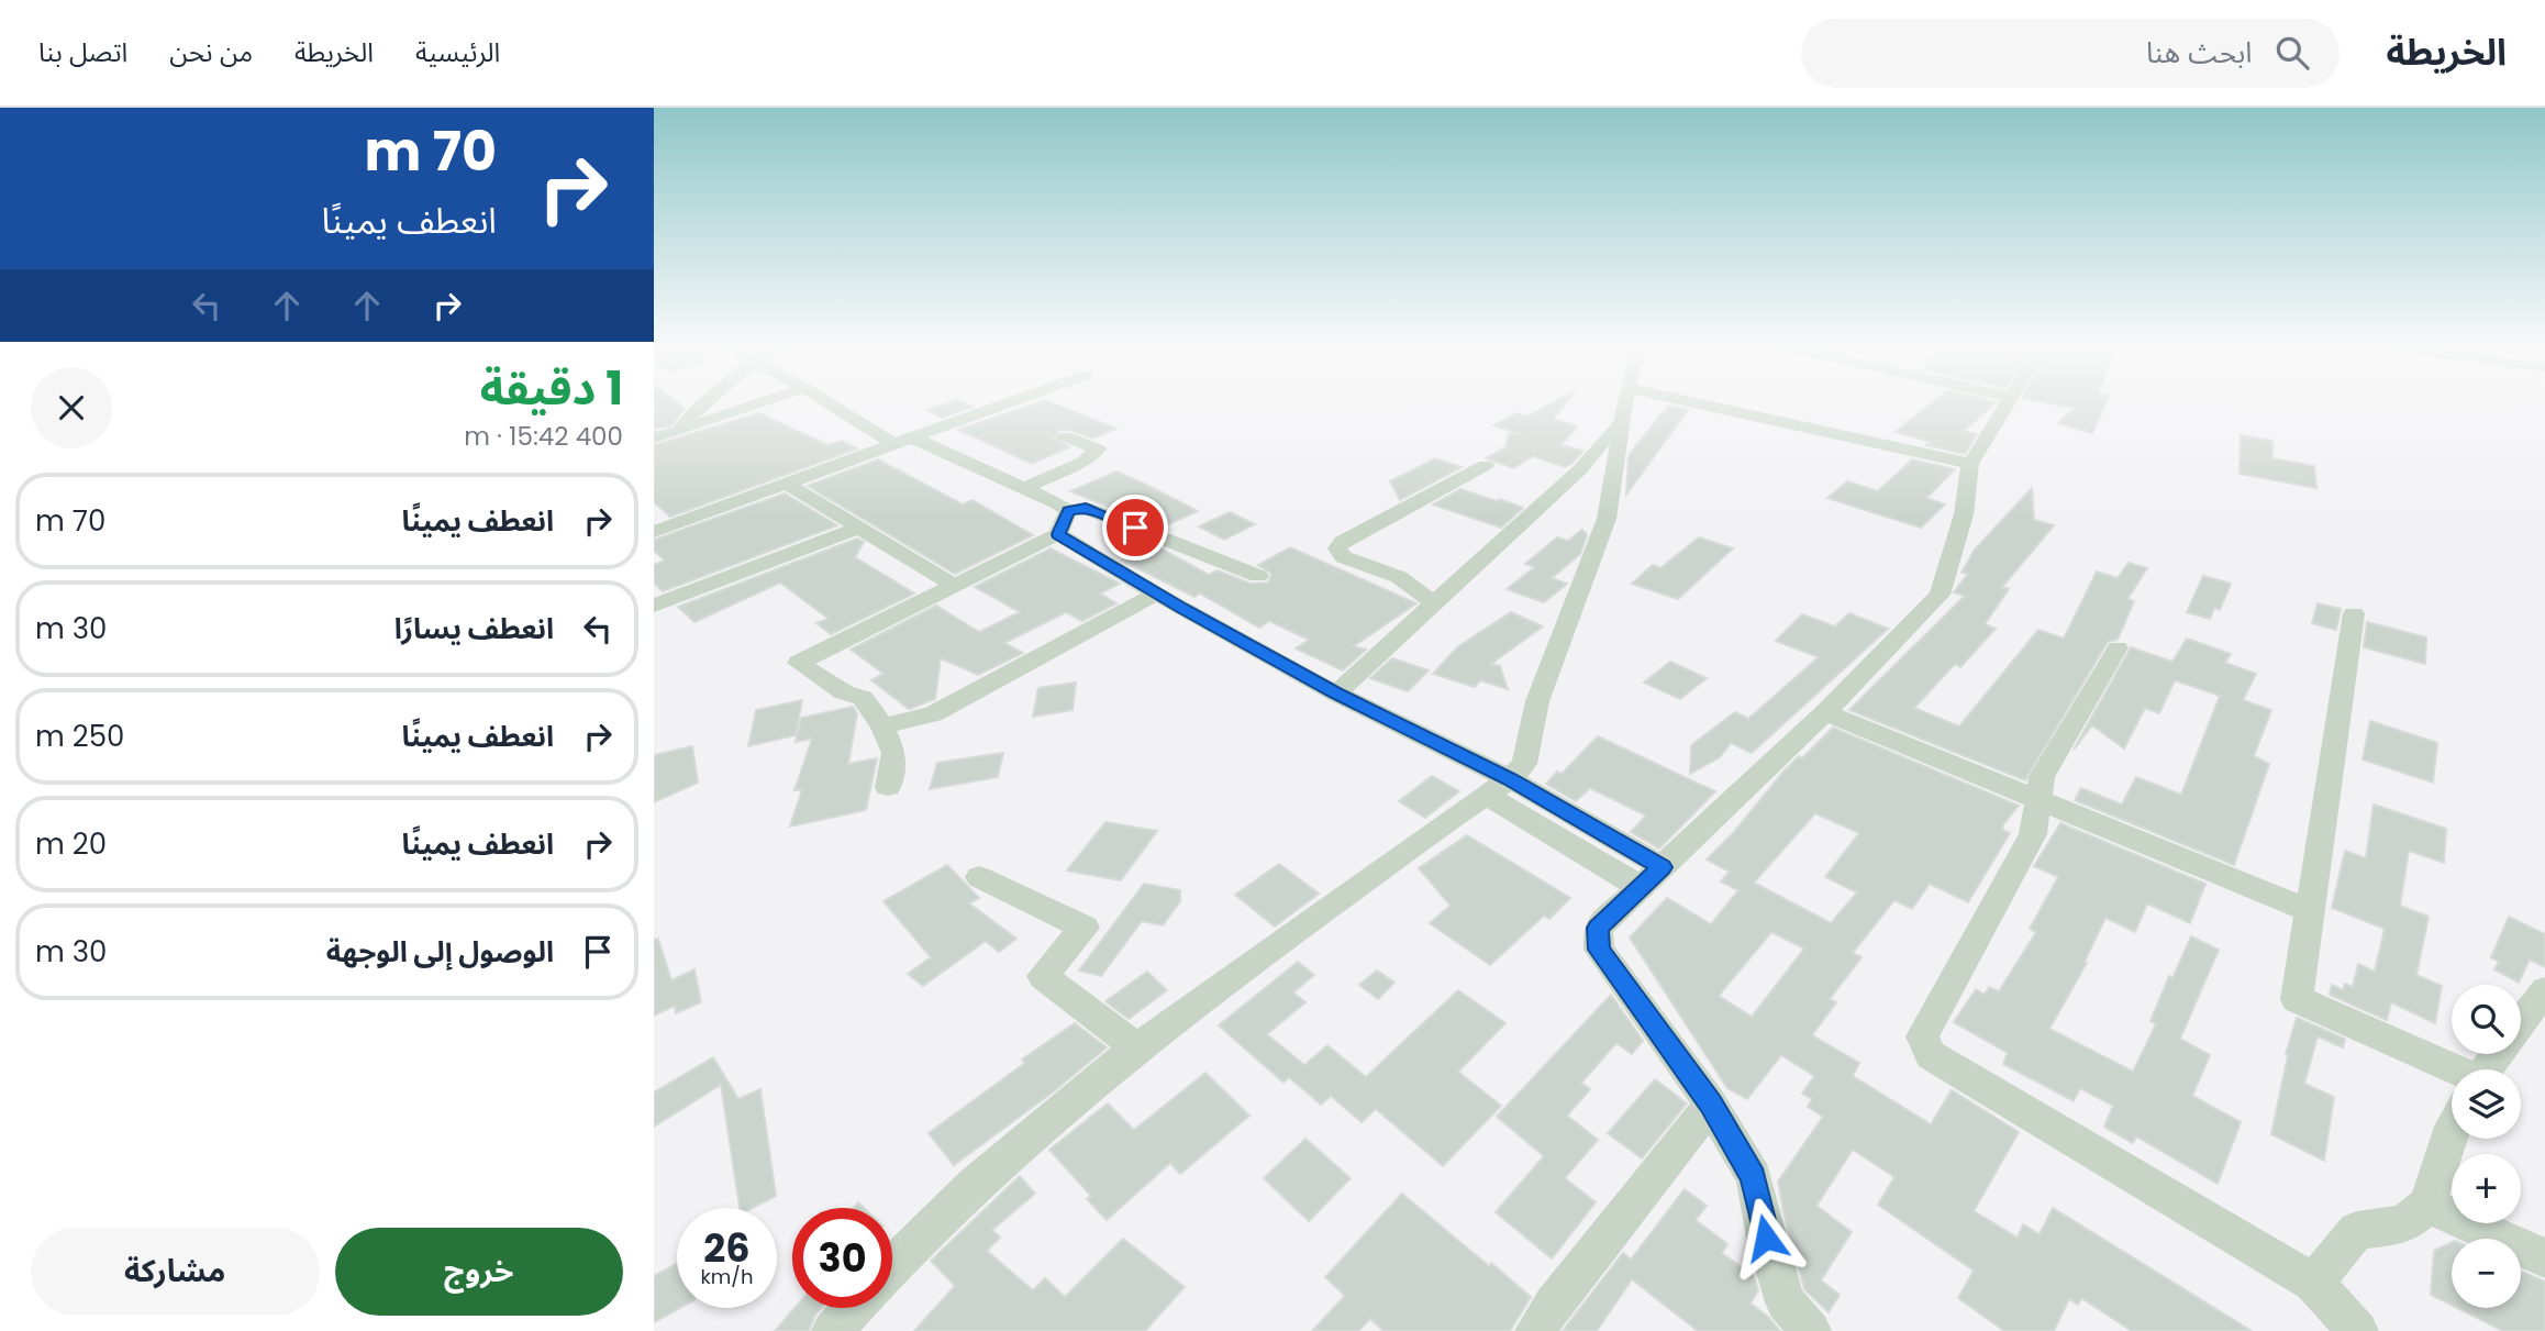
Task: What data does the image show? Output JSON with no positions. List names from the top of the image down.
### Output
{
  "page": {
    "header": "الخريطة",
    "search": "ابحث هنا",
    "nav": [
      "الرئيسية",
      "الخريطة",
      "من نحن",
      "اتصل بنا"
    ],
    "turn": ["70 m", "انعطف يمينًا"],
    "heading": ["1 دقيقة", "400 m · 15:42"],
    "list": [
      {
        "name": "انعطف يمينًا",
        "value": "70 m"
      },
      {
        "name": "انعطف يسارًا",
        "value": "30 m"
      },
      {
        "name": "انعطف يمينًا",
        "value": "250 m"
      },
      {
        "name": "انعطف يمينًا",
        "value": "20 m"
      },
      {
        "name": "الوصول إلى الوجهة",
        "value": "30 m"
      }
    ],
    "map_buttons": ["+", "−"],
    "speed": "26 km/h",
    "limit": "30",
    "buttons": ["خروج", "مشاركة"]
  }
}
